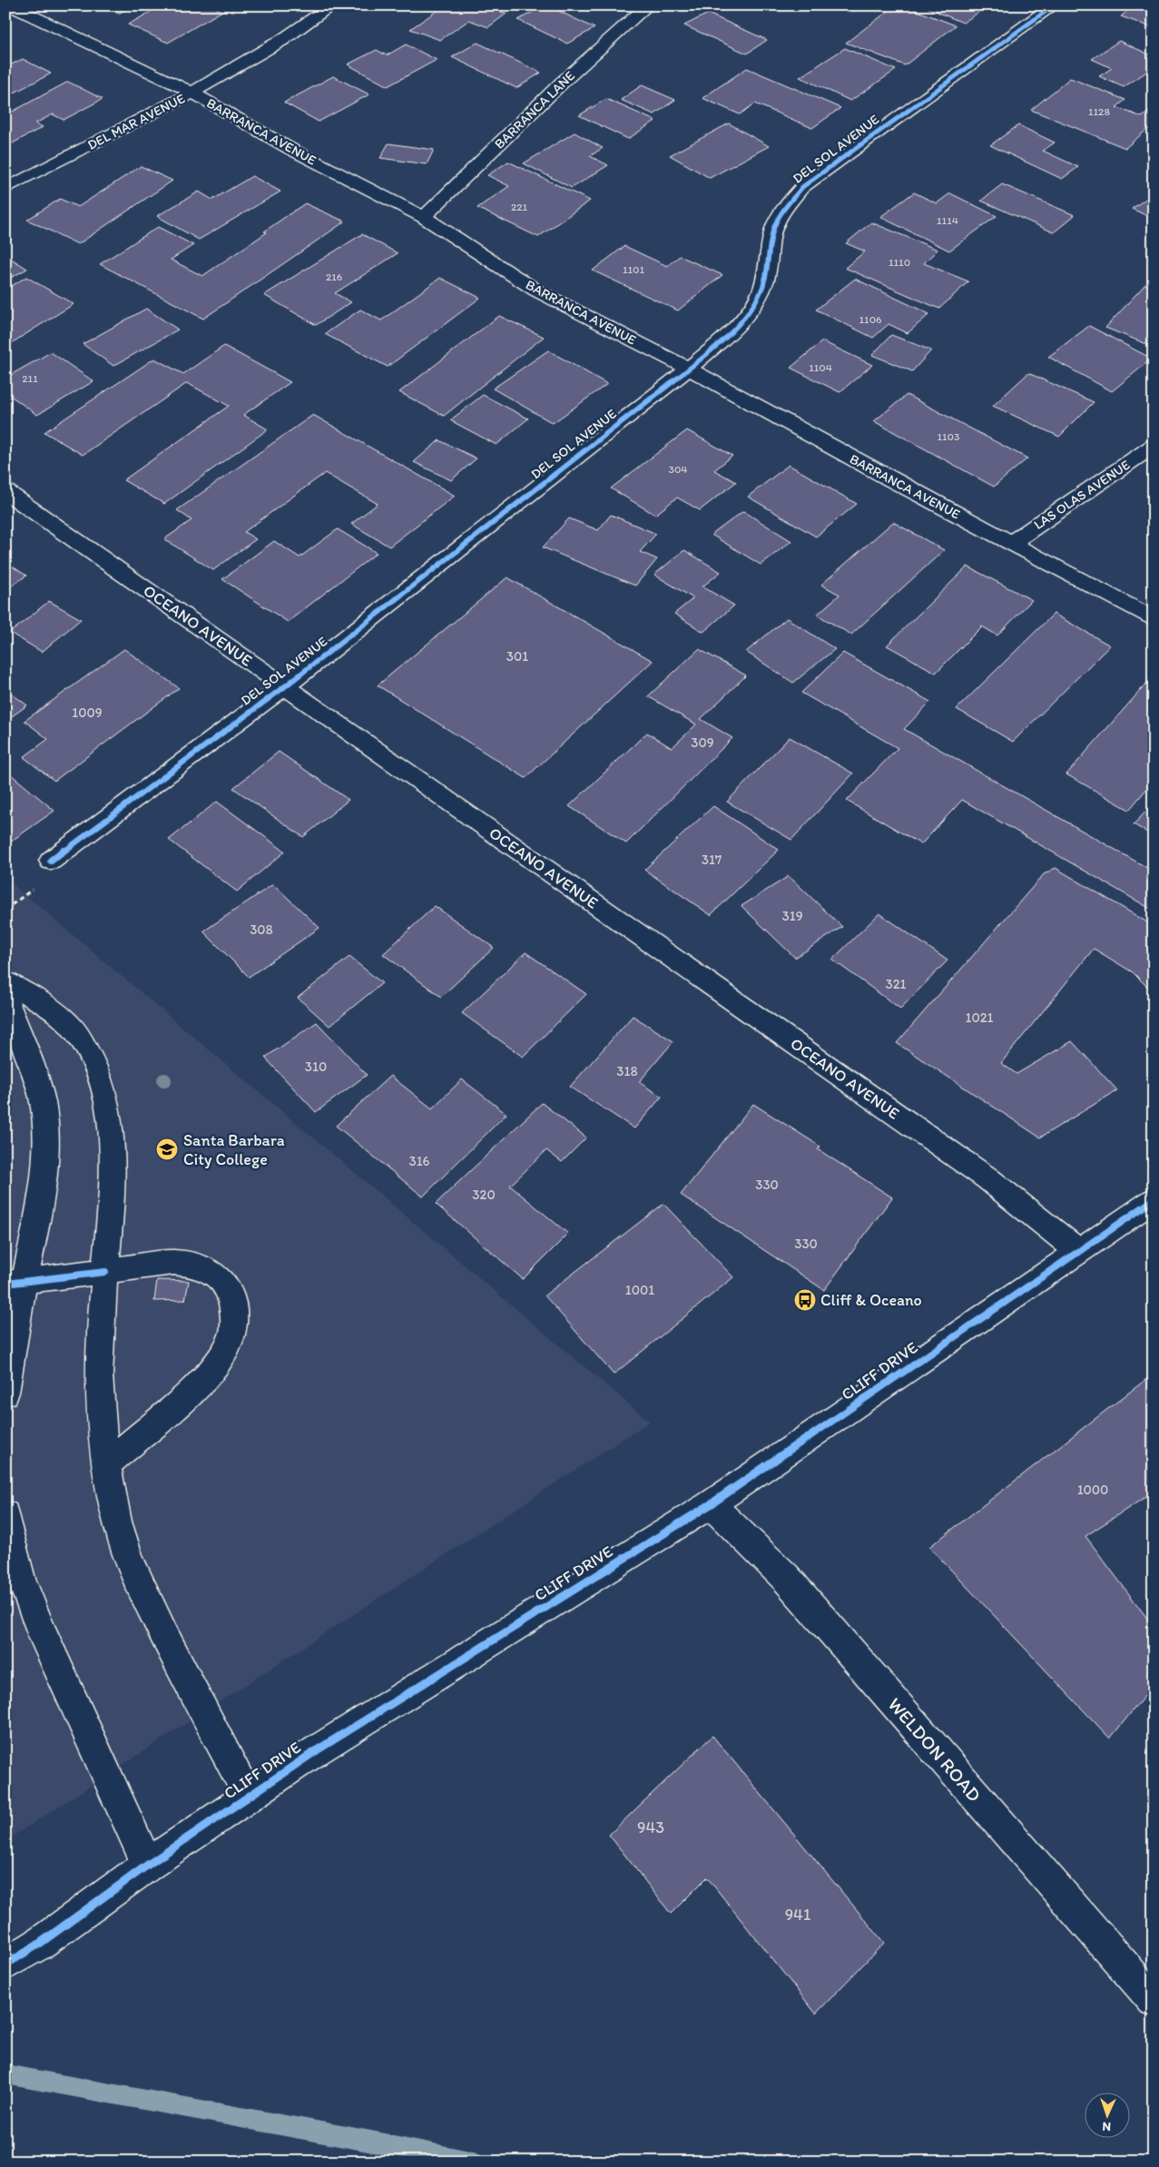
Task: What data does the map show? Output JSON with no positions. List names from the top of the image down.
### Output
{
  "streets": {
    "street": [
      "BARRANCA LANE",
      "DEL MAR AVENUE",
      "BARRANCA AVENUE",
      "DEL SOL AVENUE",
      "LAS OLAS AVENUE",
      "OCEANO AVENUE",
      "CLIFF DRIVE",
      "WELDON ROAD"
    ]
  },
  "crossings": [
    ["BARRANCA LANE", "BARRANCA AVENUE"],
    ["DEL MAR AVENUE", "BARRANCA AVENUE"],
    ["BARRANCA AVENUE", "DEL SOL AVENUE"],
    ["BARRANCA AVENUE", "LAS OLAS AVENUE"],
    ["DEL SOL AVENUE", "OCEANO AVENUE"],
    ["OCEANO AVENUE", "CLIFF DRIVE"],
    ["CLIFF DRIVE", "WELDON ROAD"]
  ],
  "places": {
    "school or university": ["Santa Barbara City College"],
    "bus stop": ["Cliff & Oceano"]
  },
  "house_numbers": [
    "1128",
    "221",
    "1114",
    "1110",
    "1101",
    "216",
    "1106",
    "1104",
    "211",
    "1103",
    "304",
    "301",
    "1009",
    "309",
    "317",
    "319",
    "308",
    "321",
    "1021",
    "310",
    "318",
    "316",
    "330",
    "320",
    "330",
    "1001",
    "1000",
    "943",
    "941"
  ],
  "north": "bottom"
}
